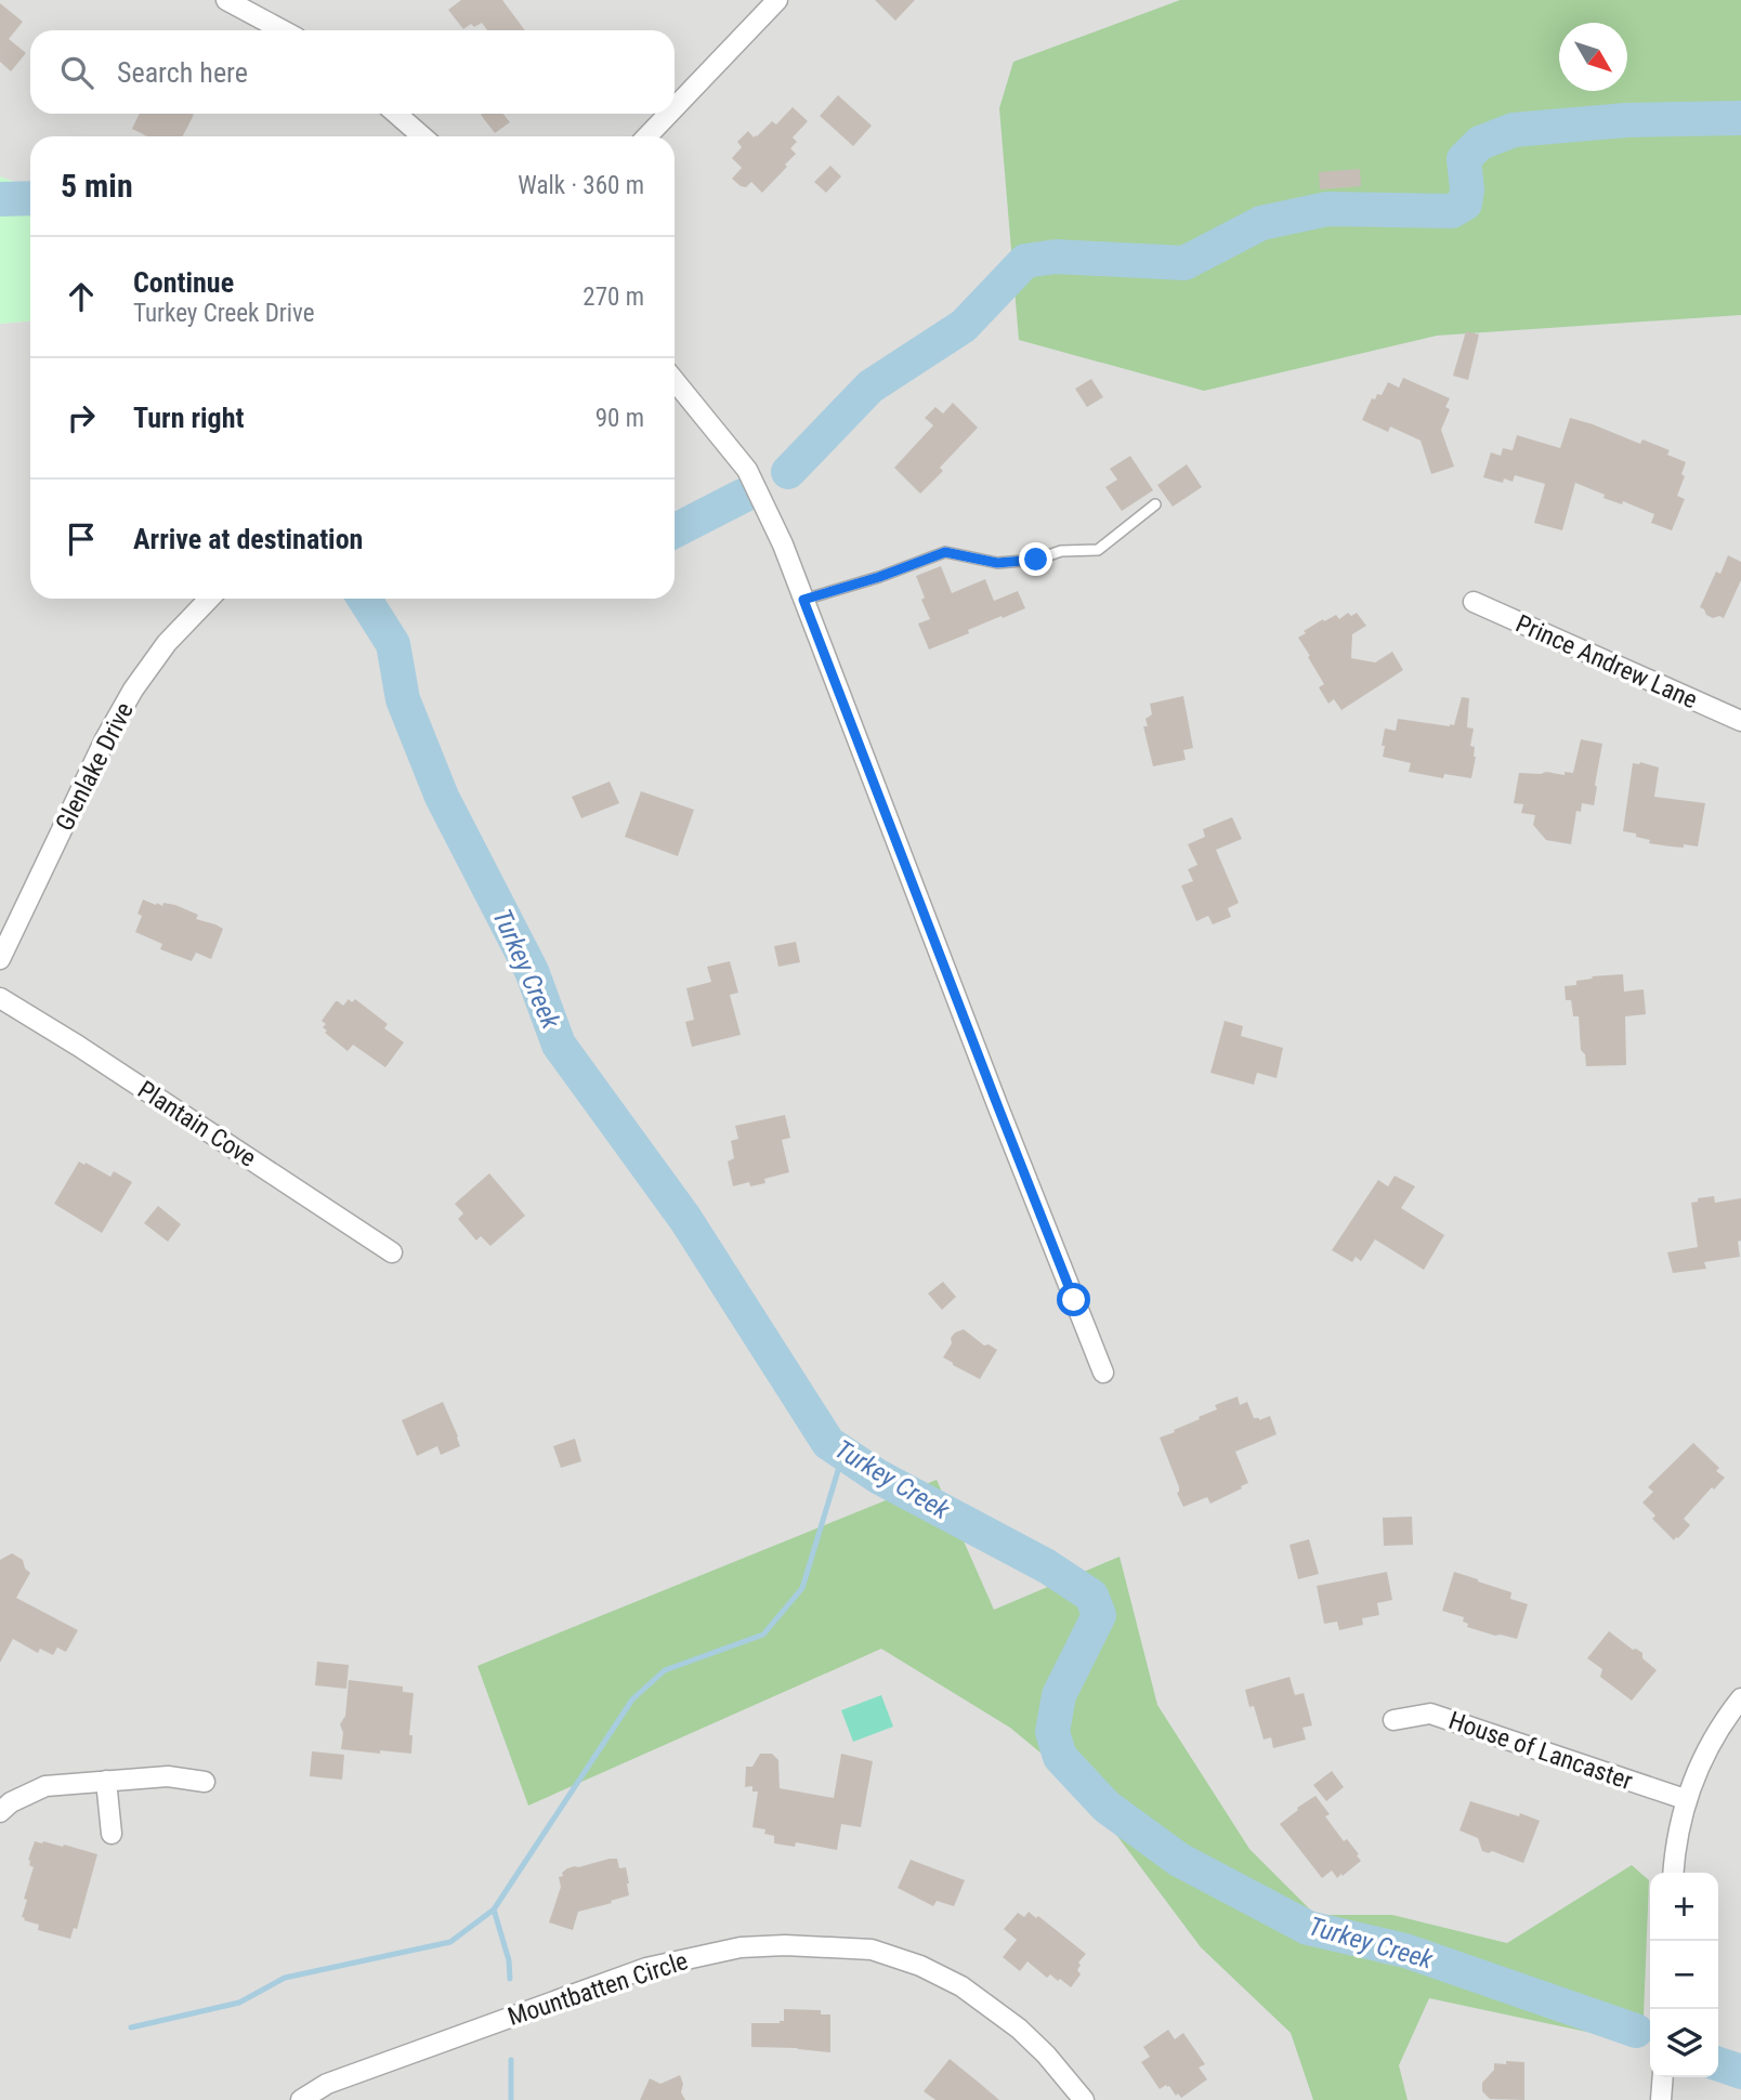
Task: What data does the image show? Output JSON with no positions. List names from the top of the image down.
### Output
{
  "streets": {
    "street": [
      "Prince Andrew Lane",
      "Glenlake Drive",
      "Plantain Cove",
      "House of Lancaster",
      "Mountbatten Circle"
    ]
  },
  "water": ["Turkey Creek"],
  "north": "bottom right",
  "page": {
    "search": "Search here",
    "heading": ["5 min", "Walk · 360 m"],
    "list": [
      ["Continue", "Turkey Creek Drive", "270 m"],
      ["Turn right", "90 m"],
      "Arrive at destination"
    ],
    "map_buttons": ["+", "−"]
  }
}
